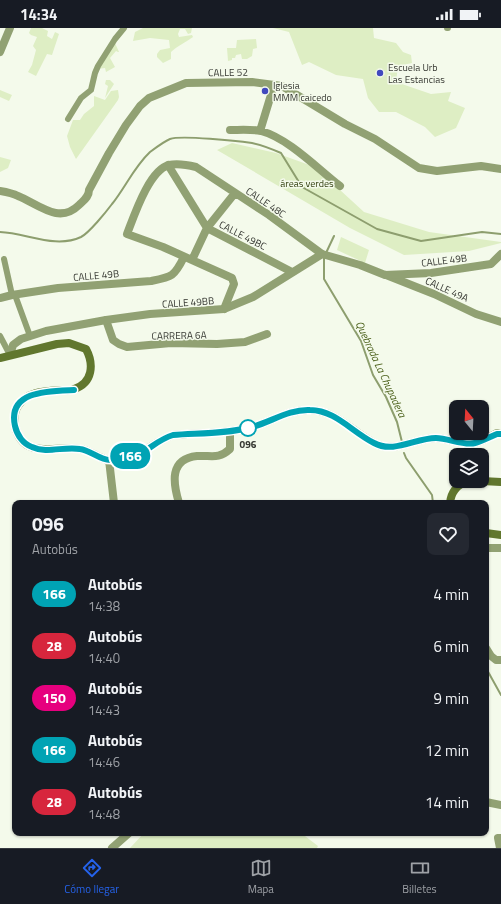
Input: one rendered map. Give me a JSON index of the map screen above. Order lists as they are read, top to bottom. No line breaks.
{"streets":{"street":["CALLE 52","CALLE 48C","CALLE 49BC","CALLE 49B","CALLE 49A","CALLE 49BB","CARRERA 6A"]},"crossings":[["CALLE 48C","CALLE 49BC"],["CALLE 48C","CALLE 49B"],["CALLE 48C","CALLE 49BB"],["CALLE 49BC","CALLE 49B"],["CALLE 49BC","CALLE 49BB"],["CALLE 49B","CALLE 49A"],["CALLE 49BB","CARRERA 6A"]],"water":["Quebrada La Chupadera"],"parks":["áreas verdes"],"places":["Escuela Urb Las Estancias","Iglesia MMM caicedo","096"],"lines":["bus line 166"],"north":"top","page":{"status":"14:34","on_map":"166","heading":["096","Autobús"],"list":[{"mark":"166","name":"Autobús","note":"14:38","value":"4 min"},{"mark":"28","name":"Autobús","note":"14:40","value":"6 min"},{"mark":"150","name":"Autobús","note":"14:43","value":"9 min"},{"mark":"166","name":"Autobús","note":"14:46","value":"12 min"},{"mark":"28","name":"Autobús","note":"14:48","value":"14 min"}],"tabs":["Cómo llegar","Mapa","Billetes"]}}
